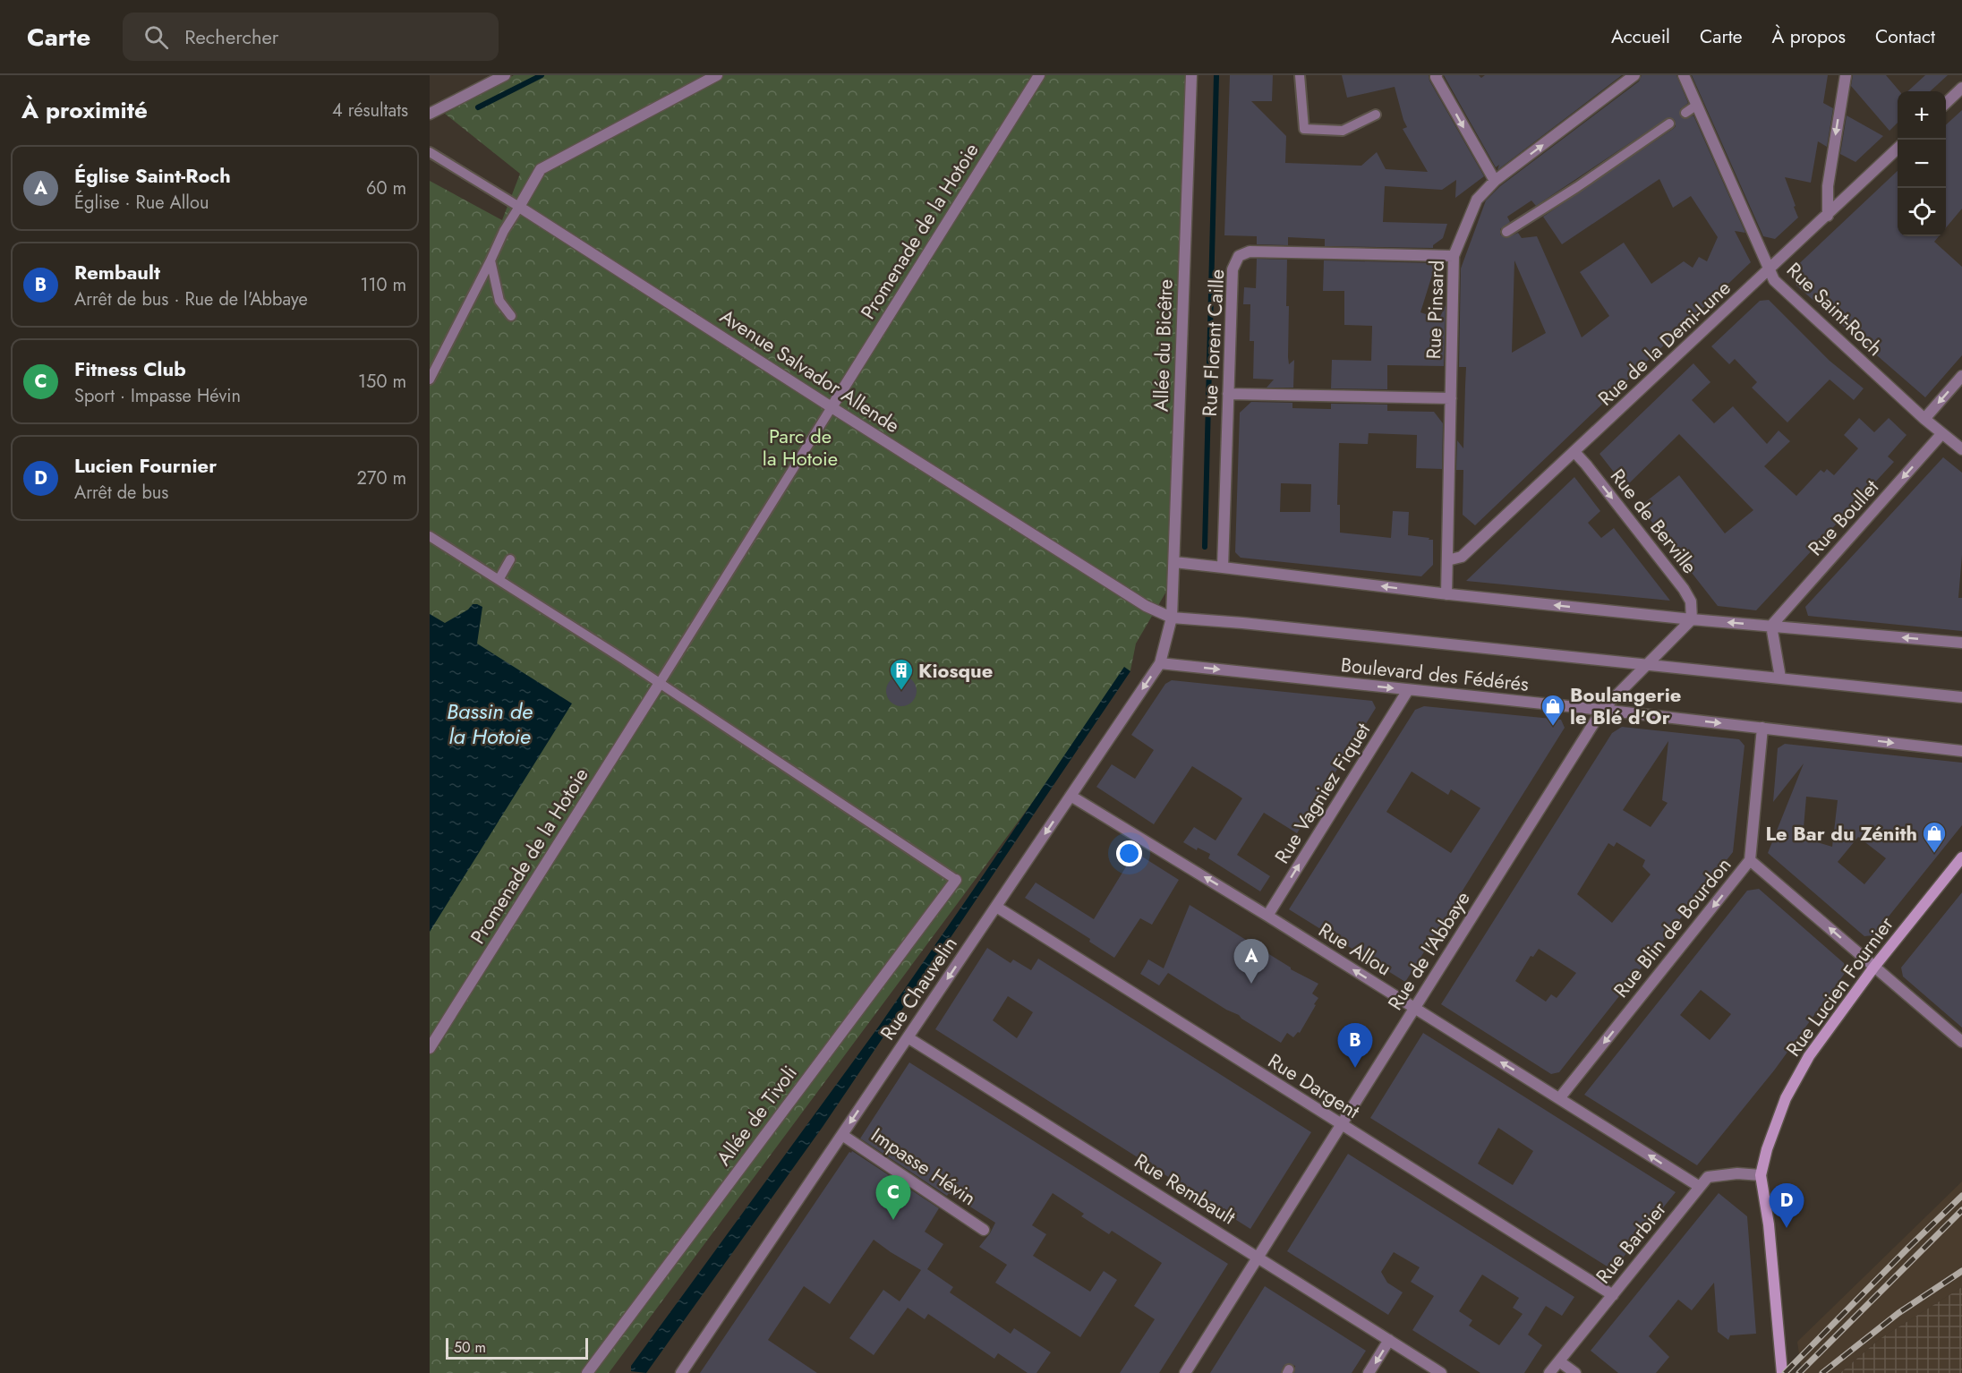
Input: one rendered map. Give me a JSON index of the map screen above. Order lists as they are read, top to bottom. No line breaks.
{"streets":{"main road":["Rue Lucien Fournier"],"street":["Promenade de la Hotoie","Rue Saint-Roch","Rue Pinsard","Rue Florent Caille","Rue de la Demi-Lune","Allée du Bicêtre","Avenue Salvador Allende","Rue Boullet","Rue de Berville","Boulevard des Fédérés","Rue Vagniez Fiquet","Rue Blin de Bourdon","Rue Allou","Rue de l'Abbaye","Rue Chauvelin","Rue Dargent","Allée de Tivoli","Impasse Hévin","Rue Rembault","Rue Barbier"]},"crossings":[["Promenade de la Hotoie","Avenue Salvador Allende"],["Rue Saint-Roch","Rue de la Demi-Lune"],["Rue Saint-Roch","Rue Boullet"],["Rue Pinsard","Rue Florent Caille"],["Rue Pinsard","Rue de la Demi-Lune"],["Rue de la Demi-Lune","Rue de Berville"],["Allée du Bicêtre","Avenue Salvador Allende"],["Allée du Bicêtre","Boulevard des Fédérés"],["Allée du Bicêtre","Rue Chauvelin"],["Avenue Salvador Allende","Boulevard des Fédérés"],["Avenue Salvador Allende","Rue Chauvelin"],["Rue de Berville","Rue de l'Abbaye"],["Boulevard des Fédérés","Rue Vagniez Fiquet"],["Boulevard des Fédérés","Rue Blin de Bourdon"],["Boulevard des Fédérés","Rue de l'Abbaye"],["Boulevard des Fédérés","Rue Chauvelin"],["Rue Vagniez Fiquet","Rue Allou"],["Rue Blin de Bourdon","Rue Allou"],["Rue Allou","Rue de l'Abbaye"],["Rue Allou","Rue Chauvelin"],["Rue Allou","Rue Barbier"],["Rue de l'Abbaye","Rue Dargent"],["Rue de l'Abbaye","Rue Rembault"],["Rue Lucien Fournier","Rue Barbier"],["Rue Chauvelin","Rue Dargent"],["Rue Chauvelin","Impasse Hévin"],["Rue Chauvelin","Rue Rembault"],["Rue Dargent","Rue Barbier"]],"one_way":["Rue Boullet","Rue de Berville","Rue Vagniez Fiquet","Rue Blin de Bourdon","Rue Allou","Rue Chauvelin"],"water":["Bassin de la Hotoie"],"parks":["Parc de la Hotoie"],"places":{"building":["Kiosque"],"shop":["Boulangerie le Blé d'Or","Le Bar du Zénith"]},"scale_bar":"50 m","page":{"header":"Carte","search":"Rechercher","nav":["Accueil","Carte","À propos","Contact"],"heading":["À proximité","4 résultats"],"map_buttons":["+","−"],"list":[{"mark":"A","name":"Église Saint-Roch","note":"Église · Rue Allou","value":"60 m"},{"mark":"B","name":"Rembault","note":"Arrêt de bus · Rue de l'Abbaye","value":"110 m"},{"mark":"C","name":"Fitness Club","note":"Sport · Impasse Hévin","value":"150 m"},{"mark":"D","name":"Lucien Fournier","note":"Arrêt de bus","value":"270 m"}],"pins":["A","B","C","D"],"scale":"50 m"}}
